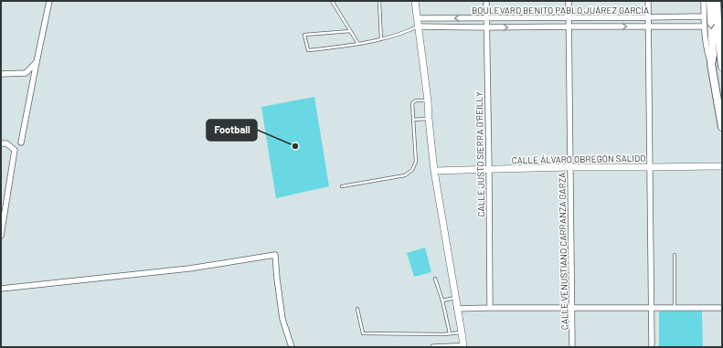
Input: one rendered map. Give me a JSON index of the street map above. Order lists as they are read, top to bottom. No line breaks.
{"streets":{"street":["BOULEVARD BENITO PABLO JUÁREZ GARCÍA","CALLE JUSTO SIERRA O'REILLY","CALLE ÁLVARO OBREGÓN SALIDO","CALLE VENUSTIANO CARRANZA GARZA"]},"crossings":[["BOULEVARD BENITO PABLO JUÁREZ GARCÍA","CALLE JUSTO SIERRA O'REILLY"],["BOULEVARD BENITO PABLO JUÁREZ GARCÍA","CALLE VENUSTIANO CARRANZA GARZA"],["CALLE JUSTO SIERRA O'REILLY","CALLE ÁLVARO OBREGÓN SALIDO"],["CALLE ÁLVARO OBREGÓN SALIDO","CALLE VENUSTIANO CARRANZA GARZA"]],"places":["Football"]}
